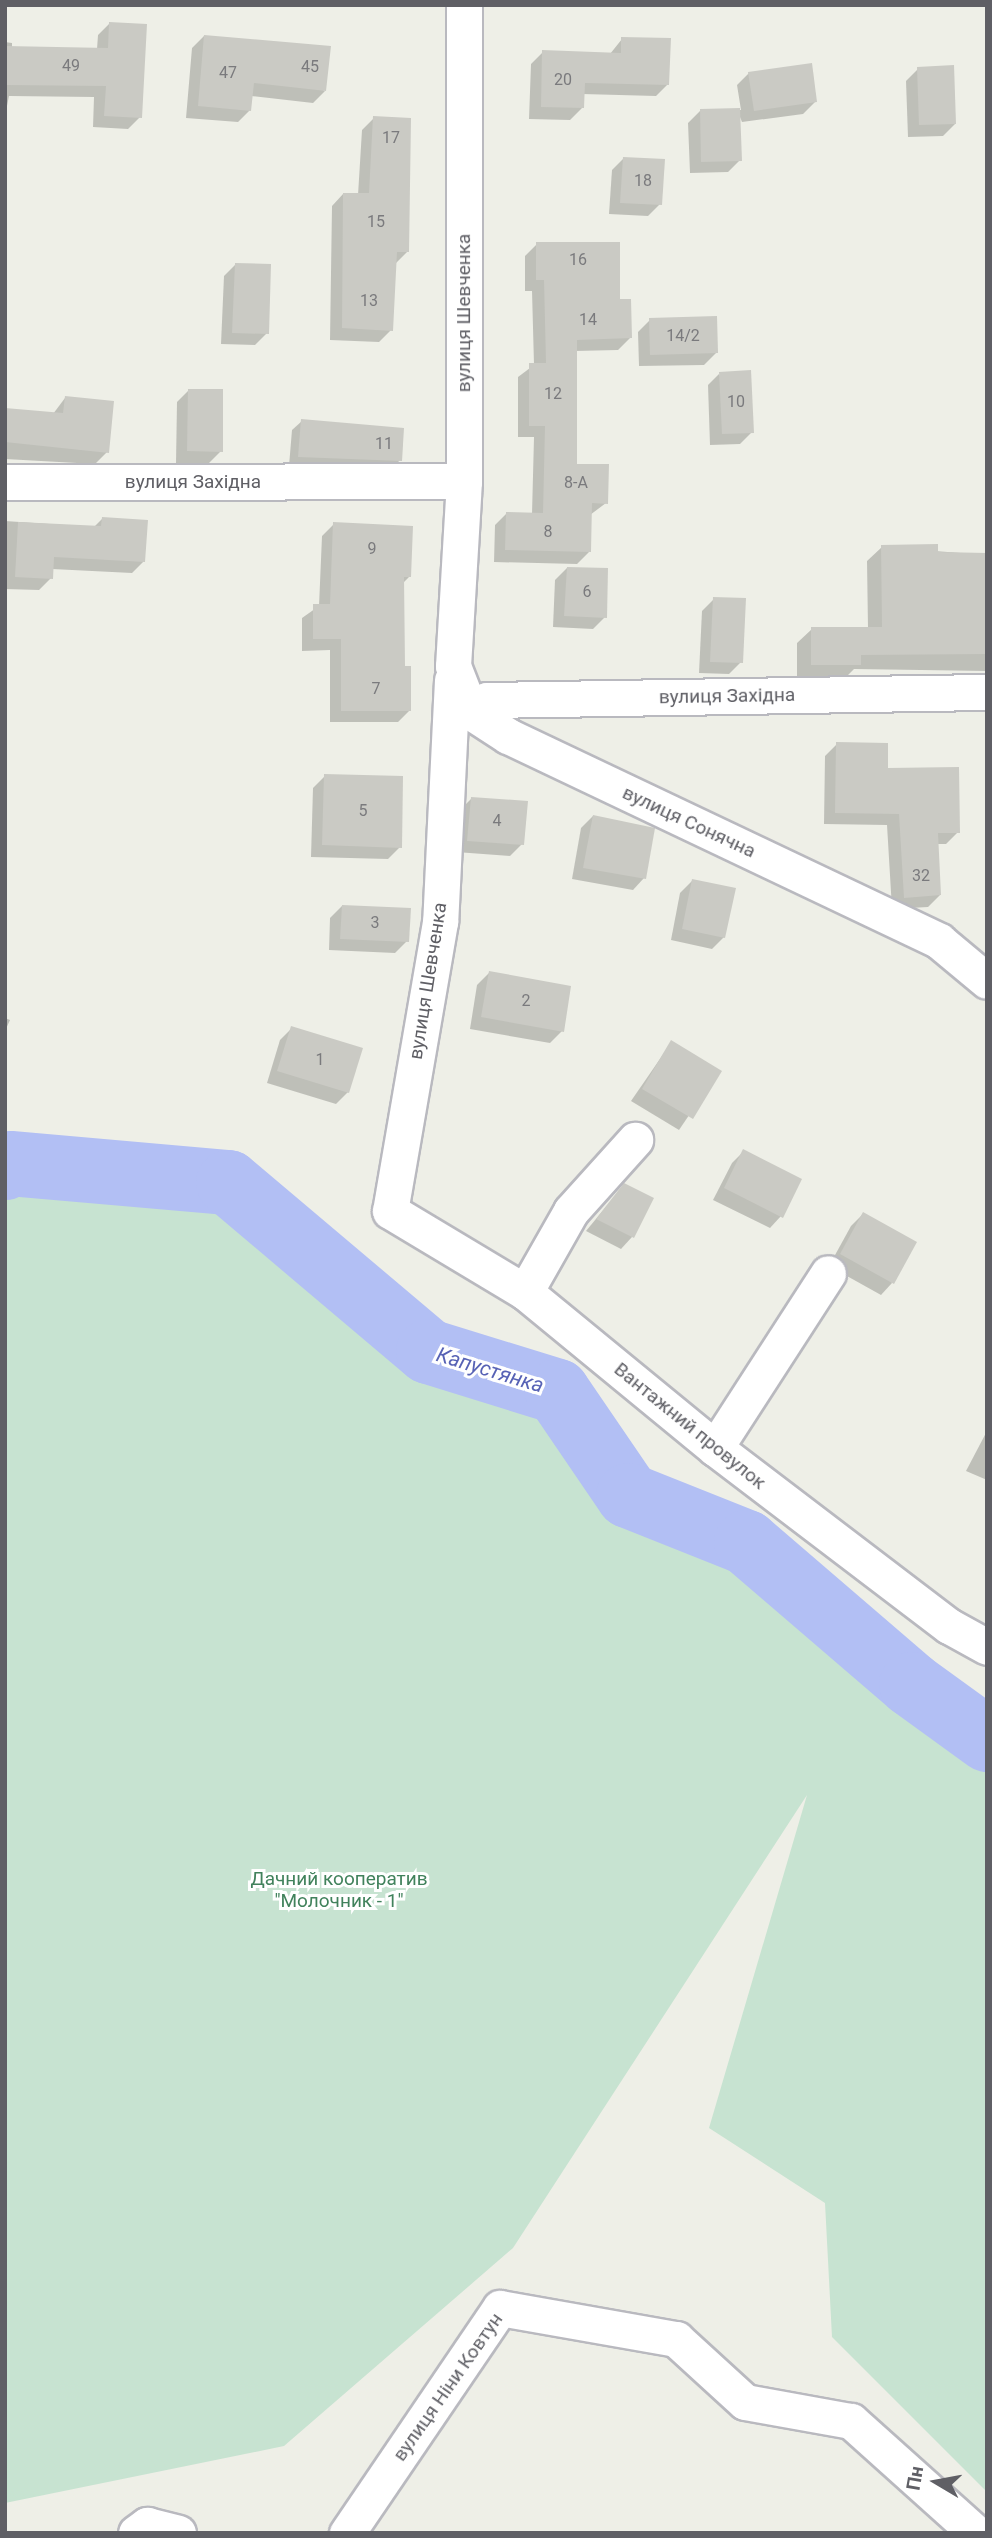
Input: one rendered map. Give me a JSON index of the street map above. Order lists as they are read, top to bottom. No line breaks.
{"streets":{"street":["вулиця Шевченка","вулиця Західна","вулиця Сонячна","Вантажний провулок","вулиця Ніни Ковтун"]},"crossings":[["вулиця Шевченка","вулиця Західна"],["вулиця Шевченка","Вантажний провулок"],["вулиця Західна","вулиця Сонячна"]],"water":["Капустянка"],"parks":["Дачний кооператив \"Молочник - 1\""],"house_numbers":["49","45","47","20","17","18","15","16","13","14","14/2","12","10","11","8-А","8","9","6","7","5","4","32","3","2","1"],"north":"left"}
